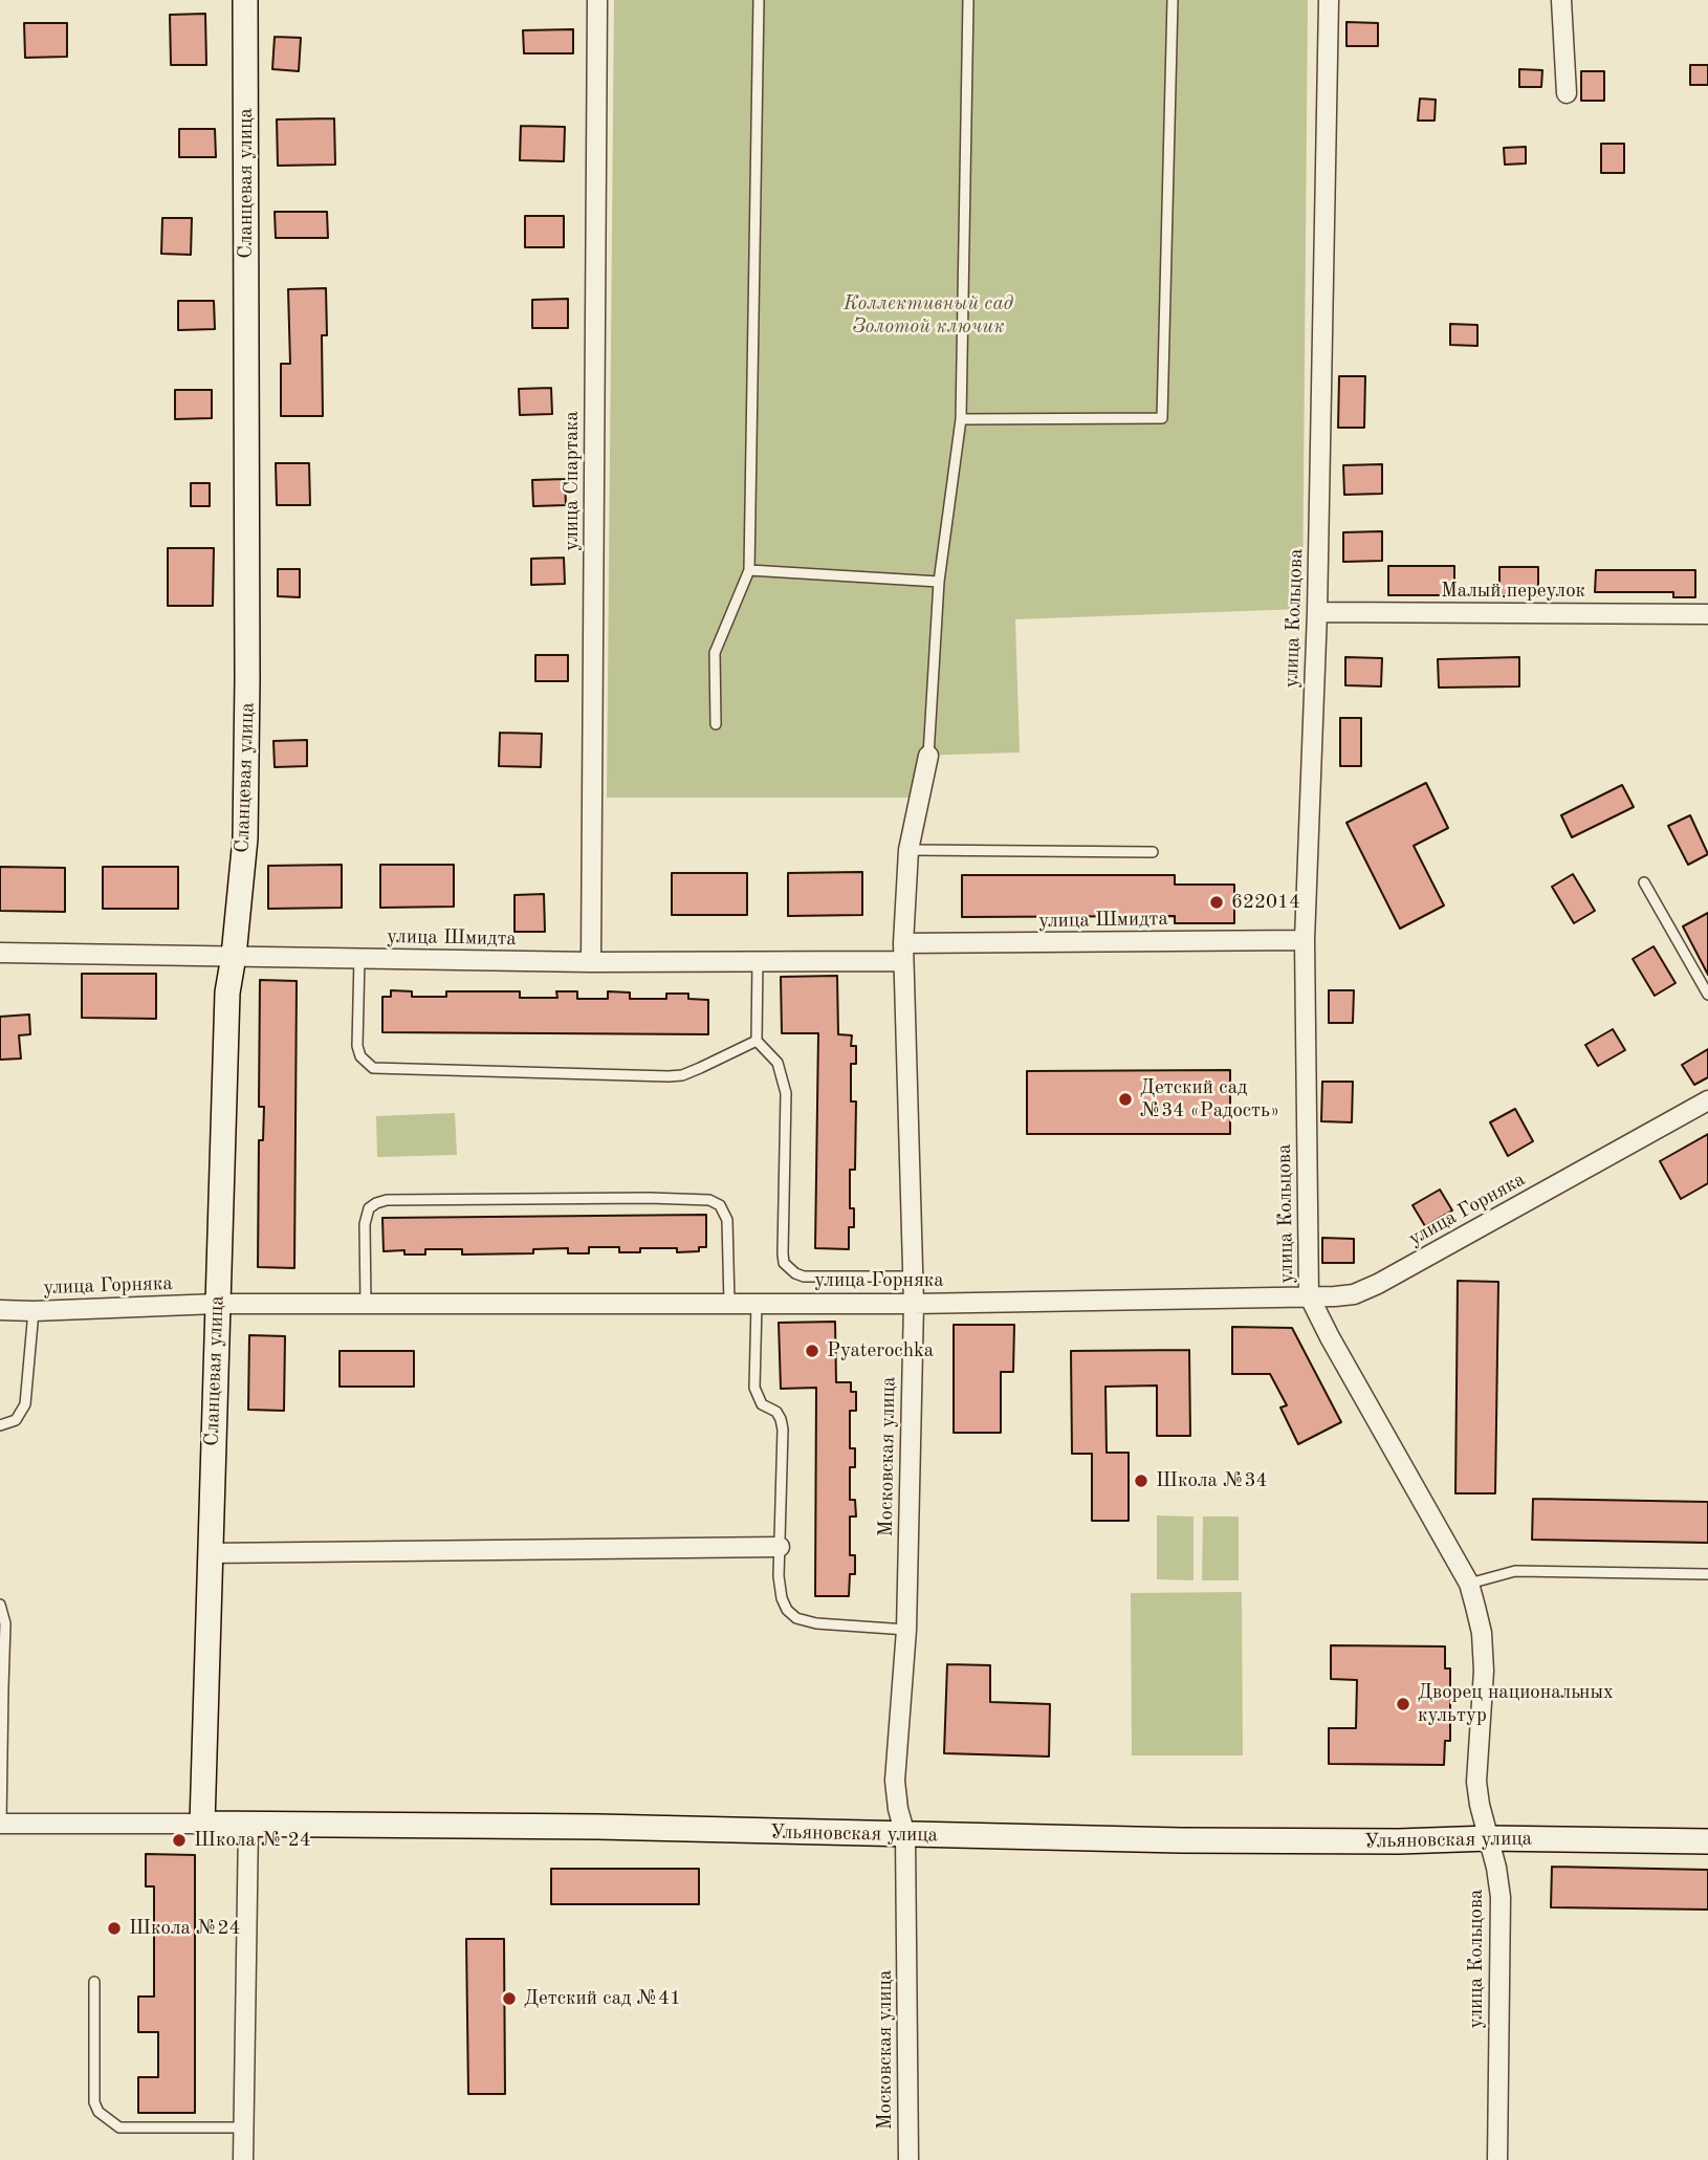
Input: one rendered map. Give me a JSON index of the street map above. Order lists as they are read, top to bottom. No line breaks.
{"streets":{"main road":["Сланцевая улица","Ульяновская улица"],"street":["улица Спартака","Малый переулок","улица Кольцова","улица Шмидта","улица Горняка","Московская улица"]},"crossings":[["Сланцевая улица","улица Шмидта"],["Сланцевая улица","улица Горняка"],["Сланцевая улица","Ульяновская улица"],["улица Спартака","улица Шмидта"],["Малый переулок","улица Кольцова"],["улица Кольцова","улица Шмидта"],["улица Кольцова","улица Горняка"],["улица Кольцова","Ульяновская улица"],["улица Шмидта","Московская улица"],["улица Горняка","Московская улица"],["Московская улица","Ульяновская улица"]],"parks":["Коллективный сад Золотой ключик"],"places":["622014","Детский сад №34 «Радость»","Pyaterochka","Школа №34","Дворец национальных культур","Школа № 24","Школа №24","Детский сад №41"]}
